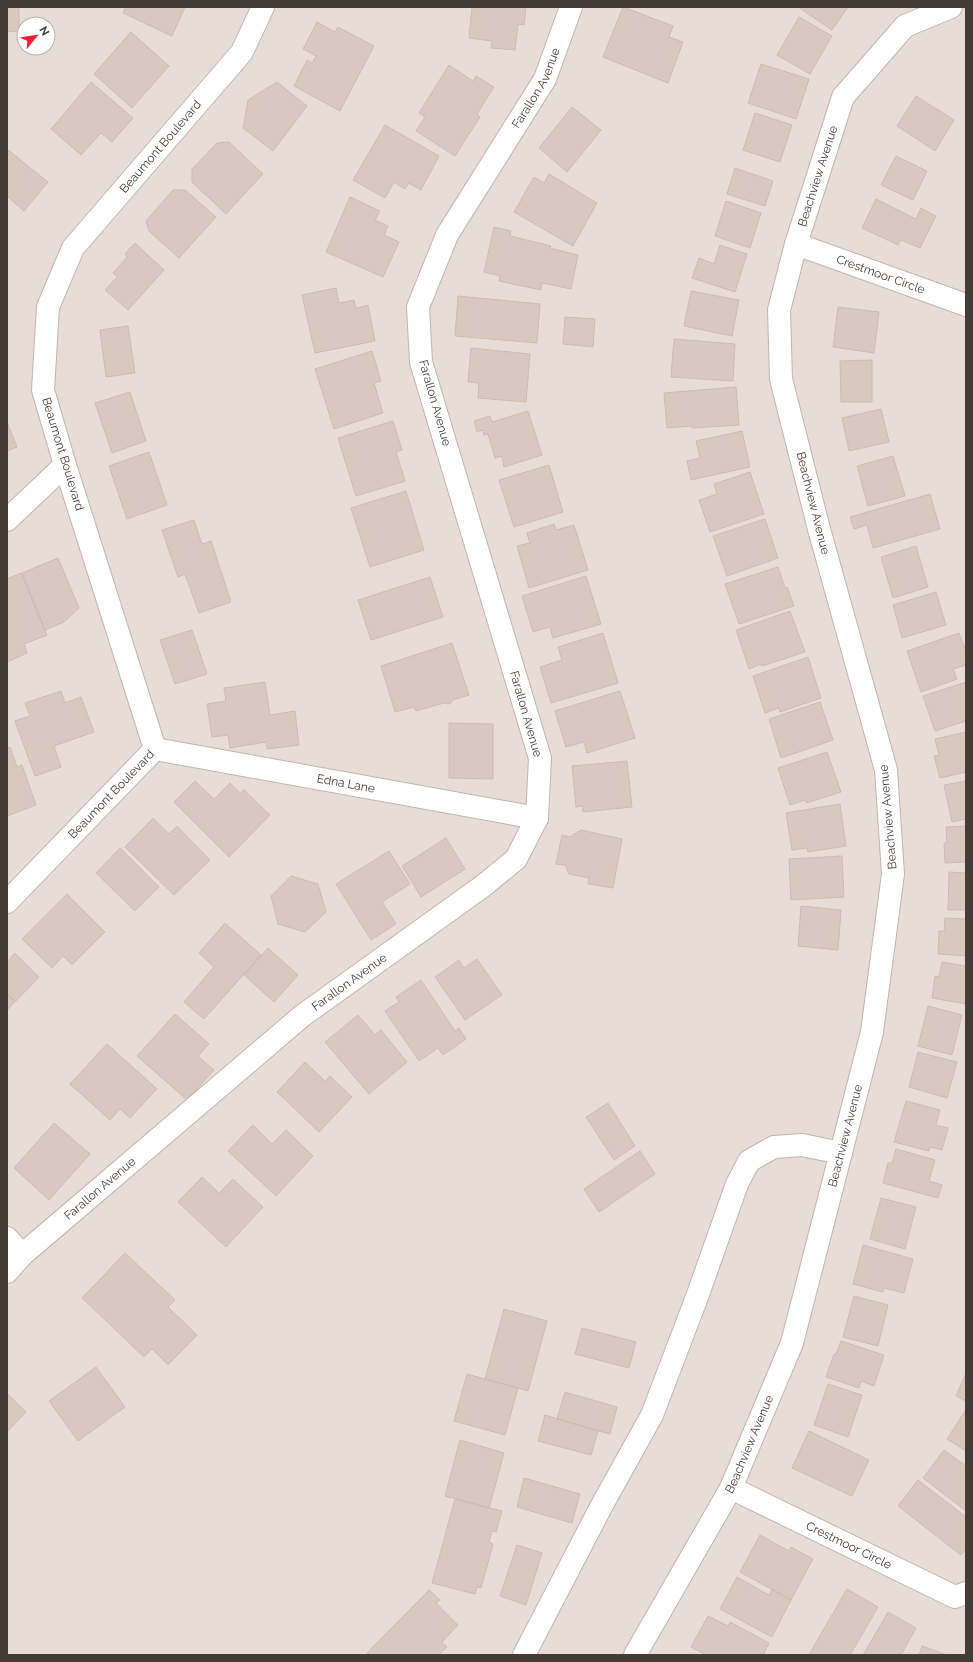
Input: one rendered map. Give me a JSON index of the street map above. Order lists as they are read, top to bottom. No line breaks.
{"streets":{"street":["Farallon Avenue","Beaumont Boulevard","Beachview Avenue","Crestmoor Circle","Edna Lane"]},"crossings":[["Farallon Avenue","Edna Lane"],["Beaumont Boulevard","Edna Lane"],["Beachview Avenue","Crestmoor Circle"]],"north":"top right"}
